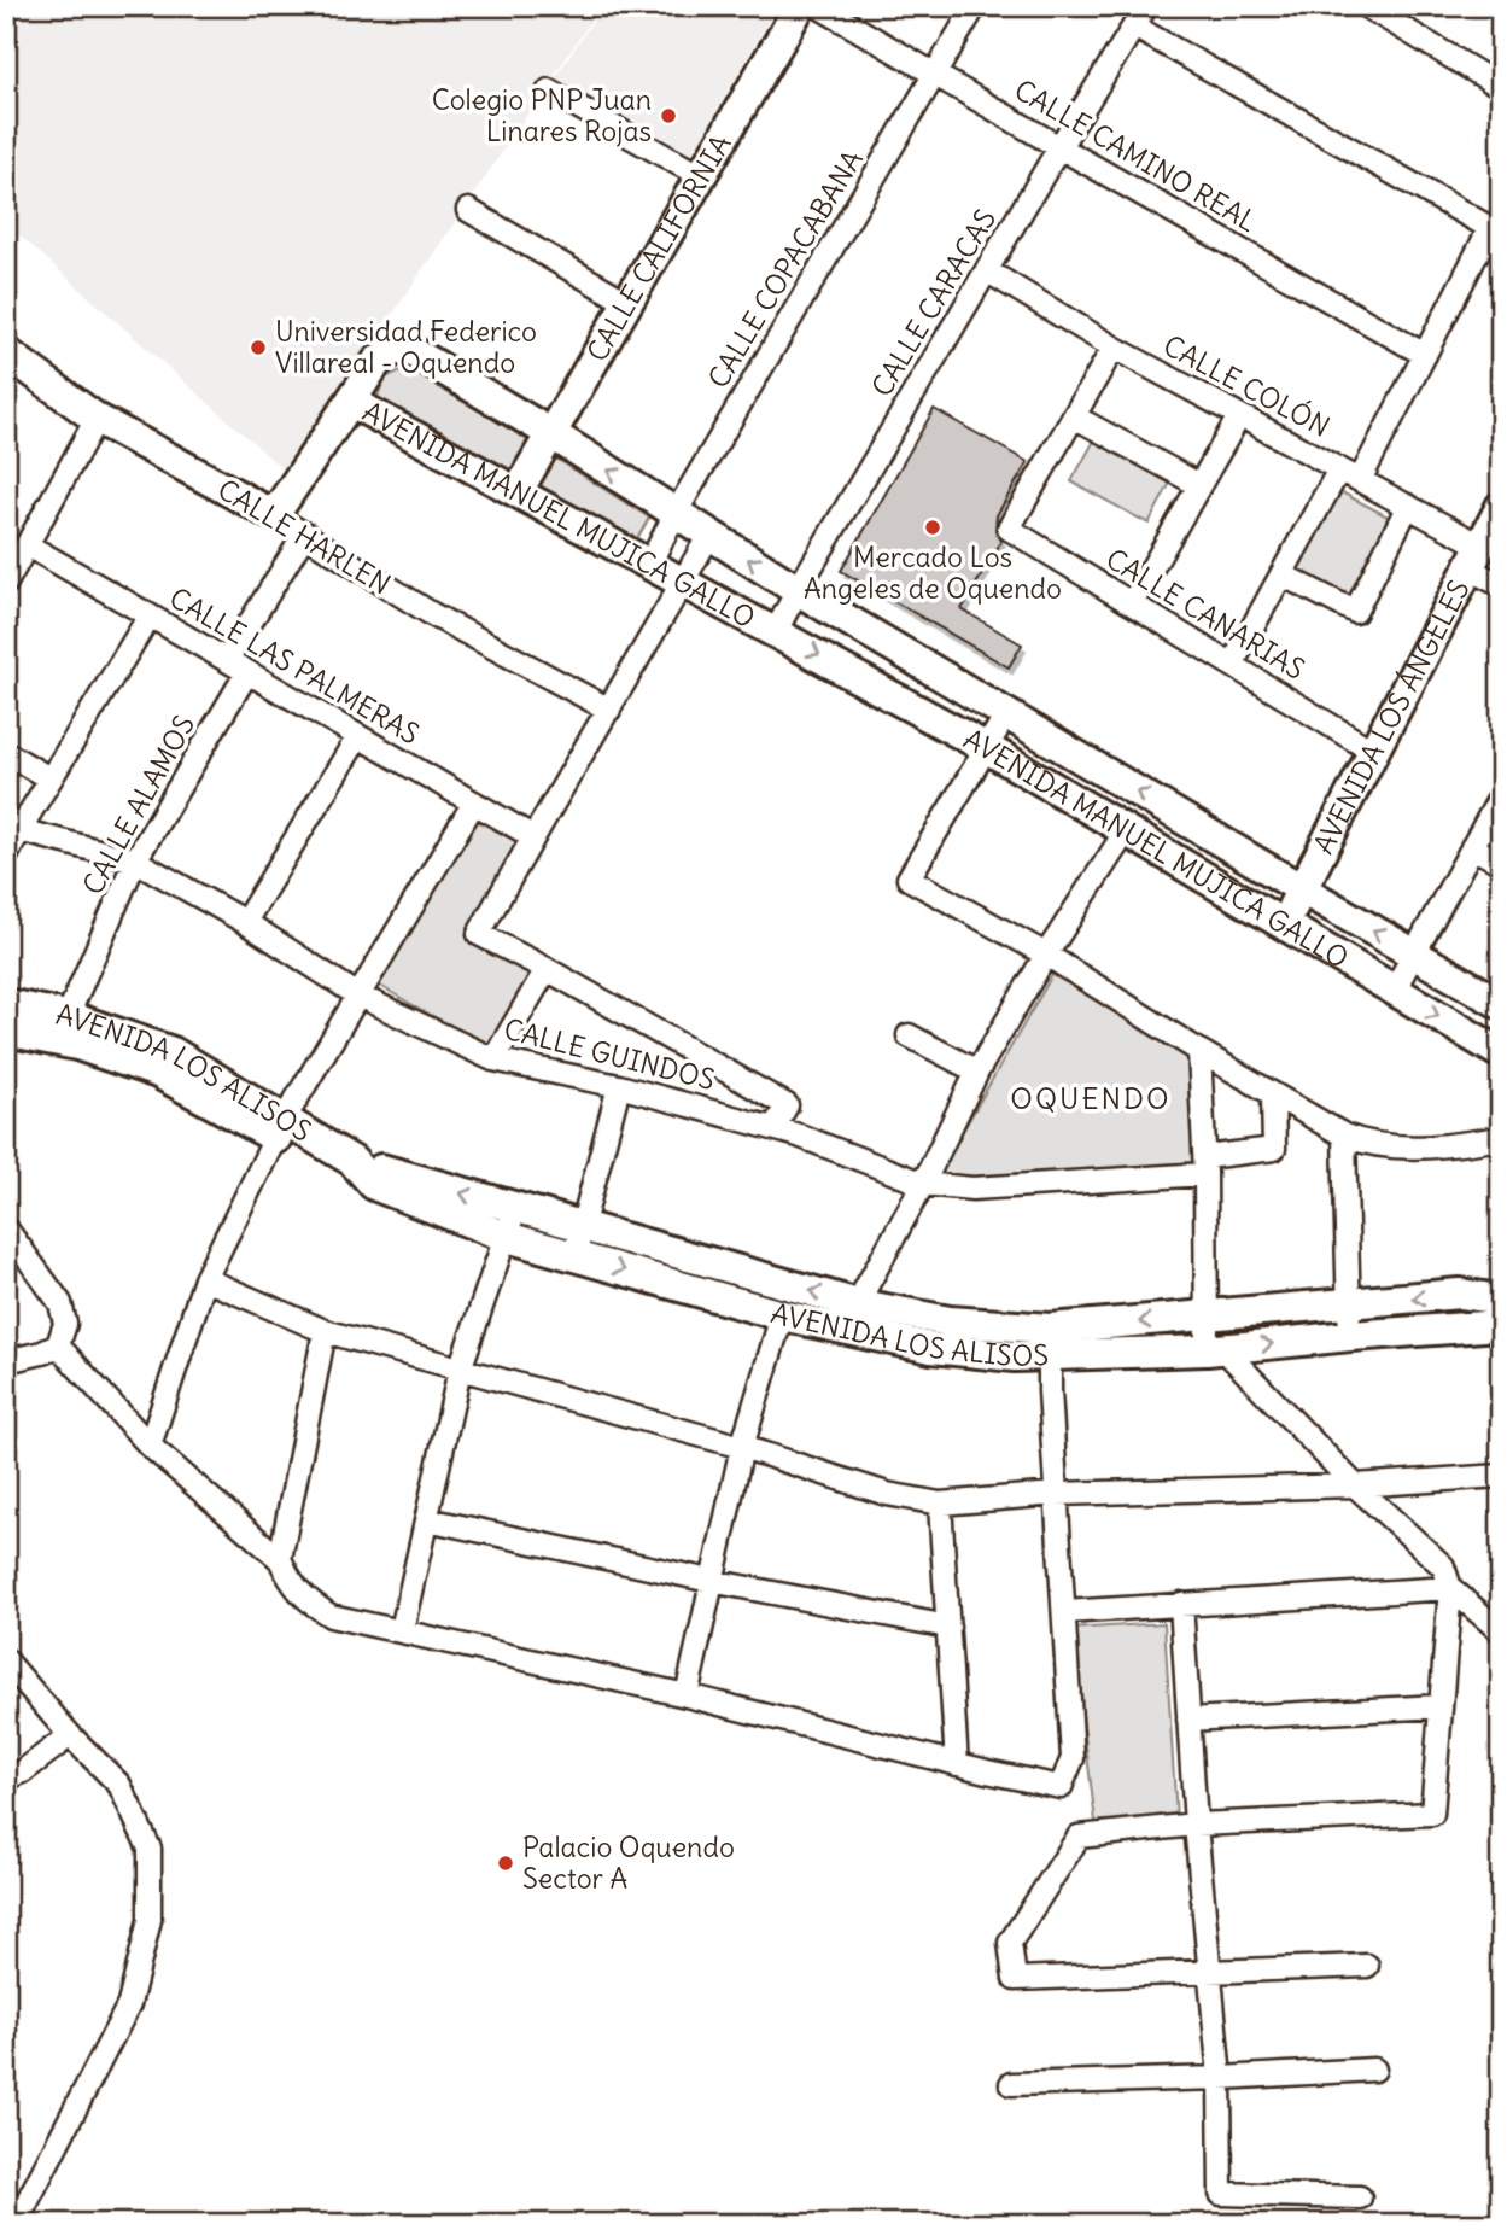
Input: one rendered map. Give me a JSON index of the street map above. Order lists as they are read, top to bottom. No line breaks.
{"streets":{"street":["CALLE CAMINO REAL","CALLE CALIFORNIA","CALLE COPACABANA","CALLE CARACAS","CALLE COLÓN","AVENIDA MANUEL MUJICA GALLO","CALLE HARLEN","CALLE CANARIAS","CALLE LAS PALMERAS","AVENIDA LOS ÁNGELES","CALLE ALAMOS","CALLE GUINDOS","AVENIDA LOS ALISOS"]},"crossings":[["CALLE CAMINO REAL","CALLE COPACABANA"],["CALLE CAMINO REAL","CALLE CARACAS"],["CALLE CALIFORNIA","AVENIDA MANUEL MUJICA GALLO"],["CALLE COPACABANA","AVENIDA MANUEL MUJICA GALLO"],["CALLE CARACAS","CALLE COLÓN"],["CALLE CARACAS","AVENIDA MANUEL MUJICA GALLO"],["CALLE COLÓN","AVENIDA LOS ÁNGELES"],["AVENIDA MANUEL MUJICA GALLO","AVENIDA LOS ÁNGELES"],["CALLE CANARIAS","AVENIDA LOS ÁNGELES"],["CALLE LAS PALMERAS","CALLE ALAMOS"],["CALLE ALAMOS","CALLE GUINDOS"],["CALLE ALAMOS","AVENIDA LOS ALISOS"]],"districts":["OQUENDO"],"places":["Colegio PNP Juan Linares Rojas","Universidad Federico Villareal - Oquendo","Mercado Los Angeles de Oquendo","Palacio Oquendo Sector A"]}
